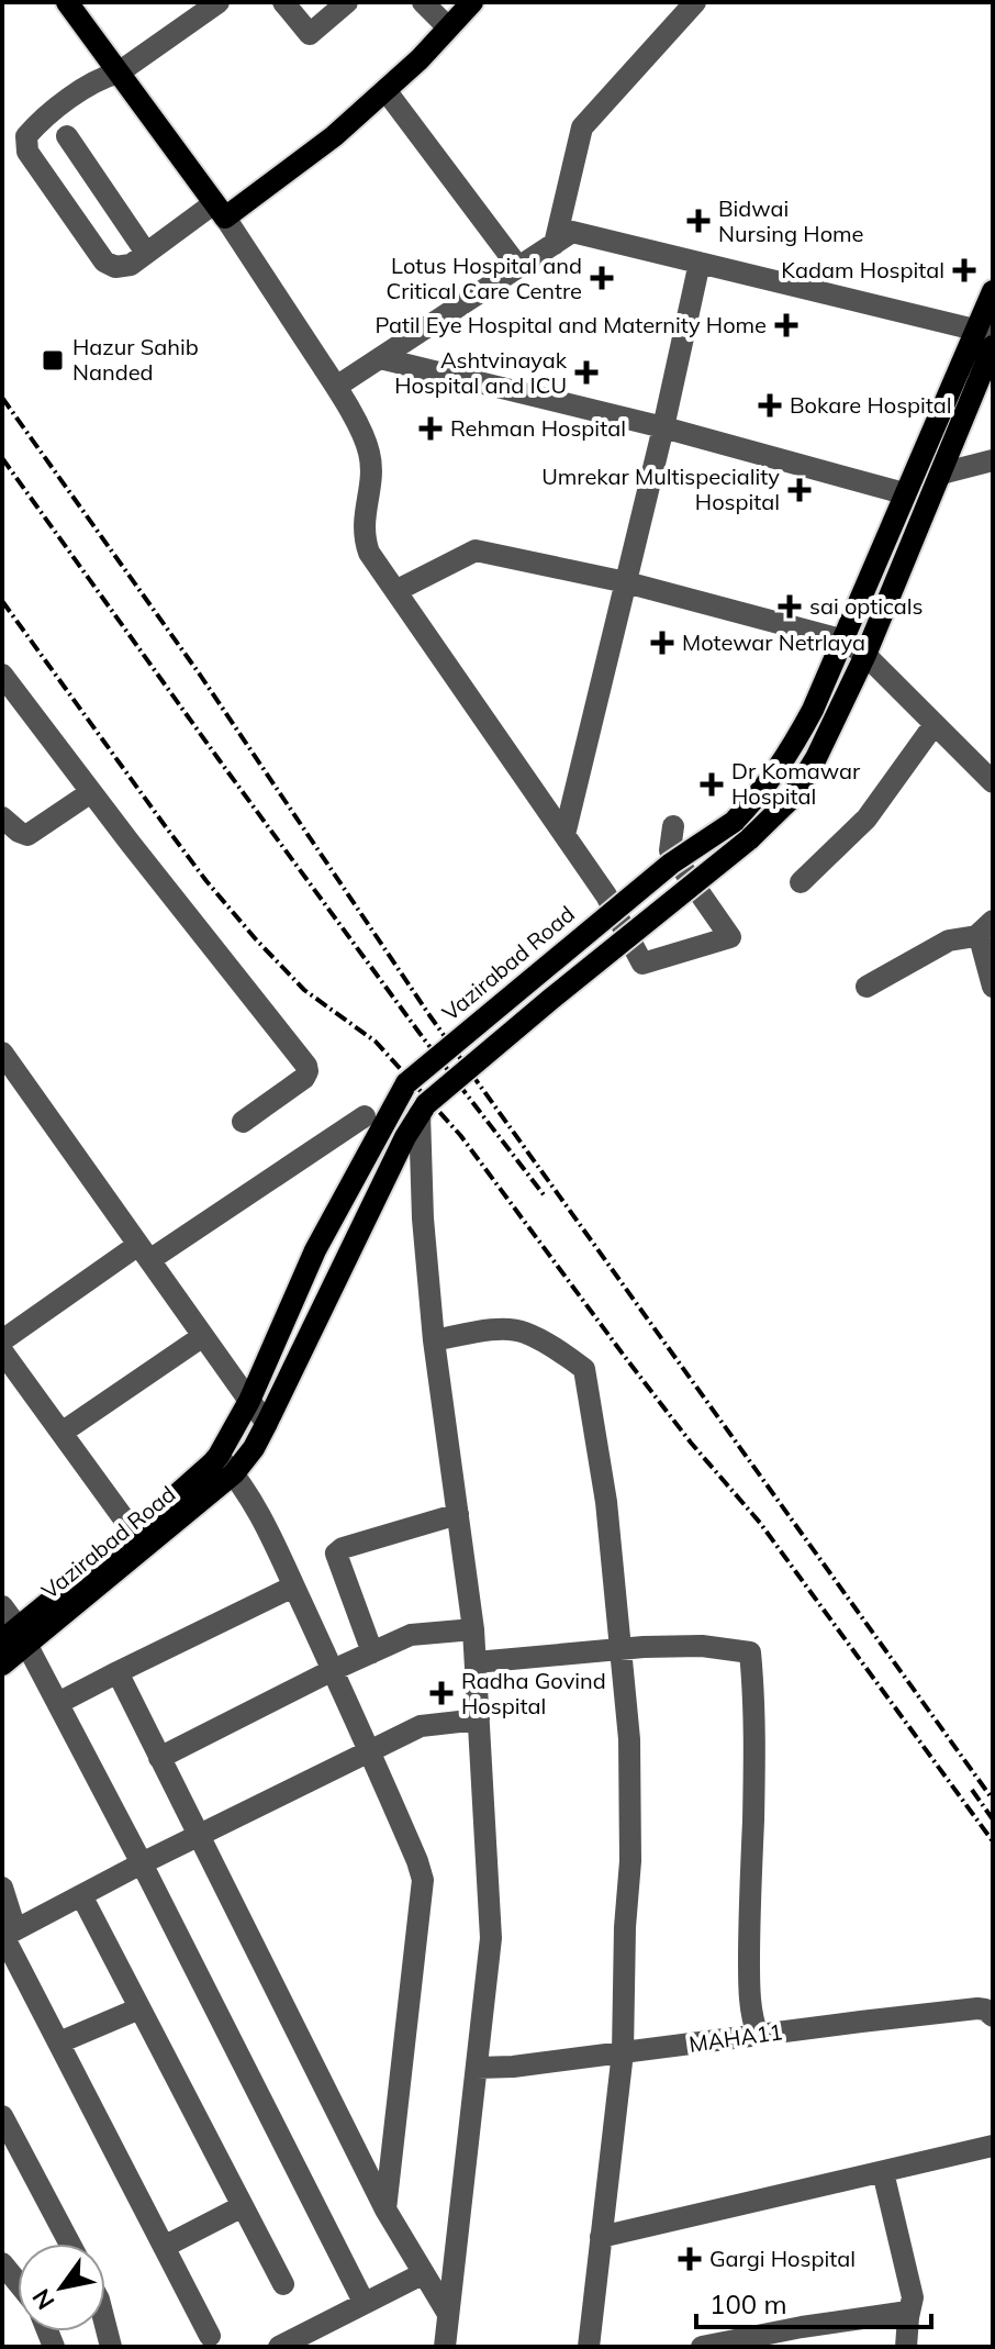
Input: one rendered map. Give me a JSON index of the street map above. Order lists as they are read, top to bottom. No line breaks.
{"streets":{"main road":["Vazirabad Road"],"street":["MAHA11"]},"places":{"health":["Bidwai Nursing Home","Kadam Hospital","Lotus Hospital and Critical Care Centre","Patil Eye Hospital and Maternity Home","Ashtvinayak Hospital and ICU","Bokare Hospital","Rehman Hospital","Umrekar Multispeciality Hospital","sai opticals","Motewar Netrlaya","Dr Komawar Hospital","Radha Govind Hospital","Gargi Hospital"],"transit":["Hazur Sahib Nanded"]},"scale_bar":"100 m","north":"bottom left"}
